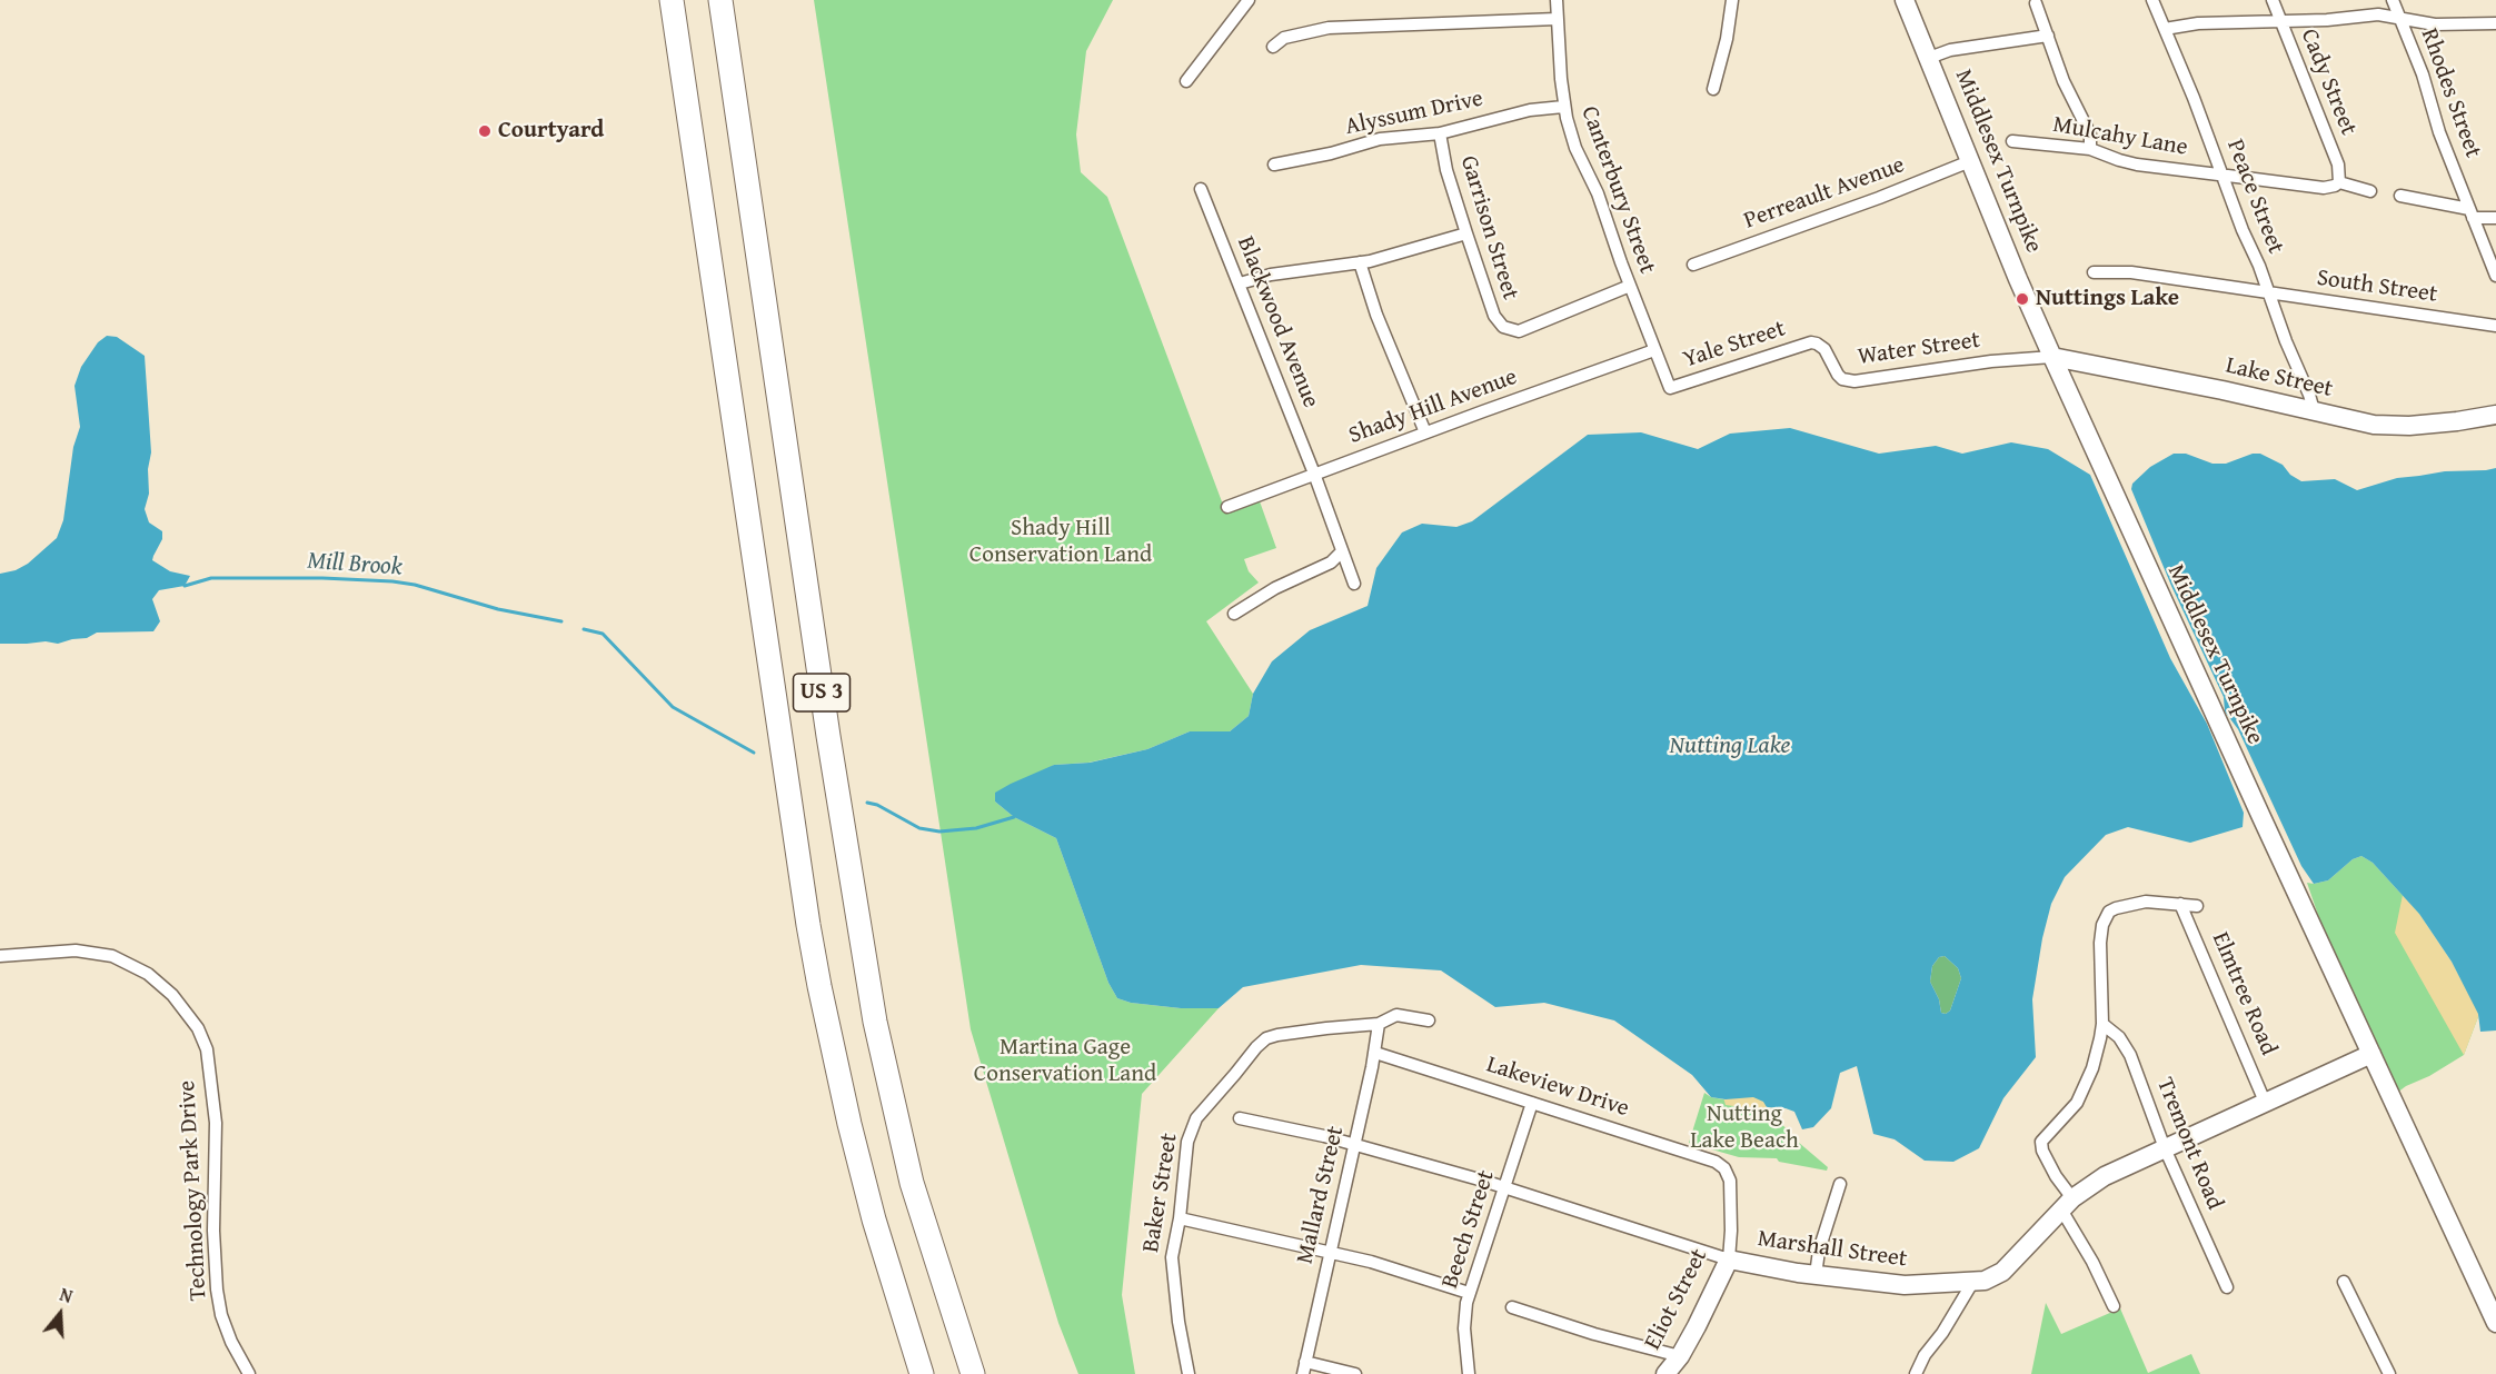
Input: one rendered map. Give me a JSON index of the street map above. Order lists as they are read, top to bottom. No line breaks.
{"streets":{"highway":["US 3"],"main road":["Middlesex Turnpike","Lake Street","Marshall Street","Eliot Street"],"street":["Cady Street","Rhodes Street","Alyssum Drive","Mulcahy Lane","Canterbury Street","Perreault Avenue","Peace Street","Garrison Street","South Street","Blackwood Avenue","Yale Street","Water Street","Shady Hill Avenue","Elmtree Road","Lakeview Drive","Tremont Road","Technology Park Drive","Baker Street","Mallard Street","Beech Street"]},"crossings":[["Cady Street","Mulcahy Lane"],["Alyssum Drive","Canterbury Street"],["Alyssum Drive","Garrison Street"],["Mulcahy Lane","Peace Street"],["Middlesex Turnpike","Perreault Avenue"],["Middlesex Turnpike","Water Street"],["Middlesex Turnpike","Lake Street"],["Middlesex Turnpike","Marshall Street"],["Canterbury Street","Garrison Street"],["Canterbury Street","Yale Street"],["Canterbury Street","Shady Hill Avenue"],["Peace Street","South Street"],["Peace Street","Lake Street"],["Blackwood Avenue","Shady Hill Avenue"],["Yale Street","Water Street"],["Water Street","Lake Street"],["Elmtree Road","Marshall Street"],["Lakeview Drive","Mallard Street"],["Lakeview Drive","Beech Street"],["Lakeview Drive","Eliot Street"],["Tremont Road","Marshall Street"],["Baker Street","Mallard Street"],["Mallard Street","Marshall Street"],["Beech Street","Marshall Street"],["Marshall Street","Eliot Street"]],"water":["Mill Brook","Nutting Lake"],"parks":["Shady Hill Conservation Land","Martina Gage Conservation Land","Nutting Lake Beach"],"places":["Courtyard","Nuttings Lake"],"north":"top"}
